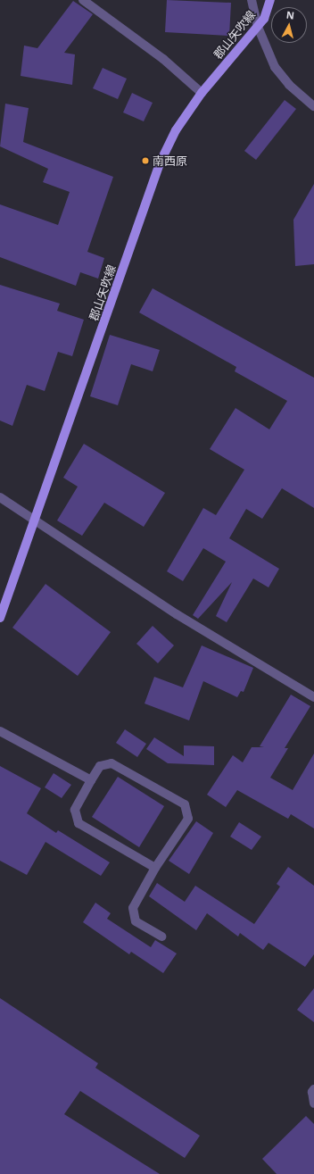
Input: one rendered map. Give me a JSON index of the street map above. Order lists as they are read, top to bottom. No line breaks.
{"streets":{"main road":["郡山矢吹線"]},"places":["南西原"],"north":"top"}
